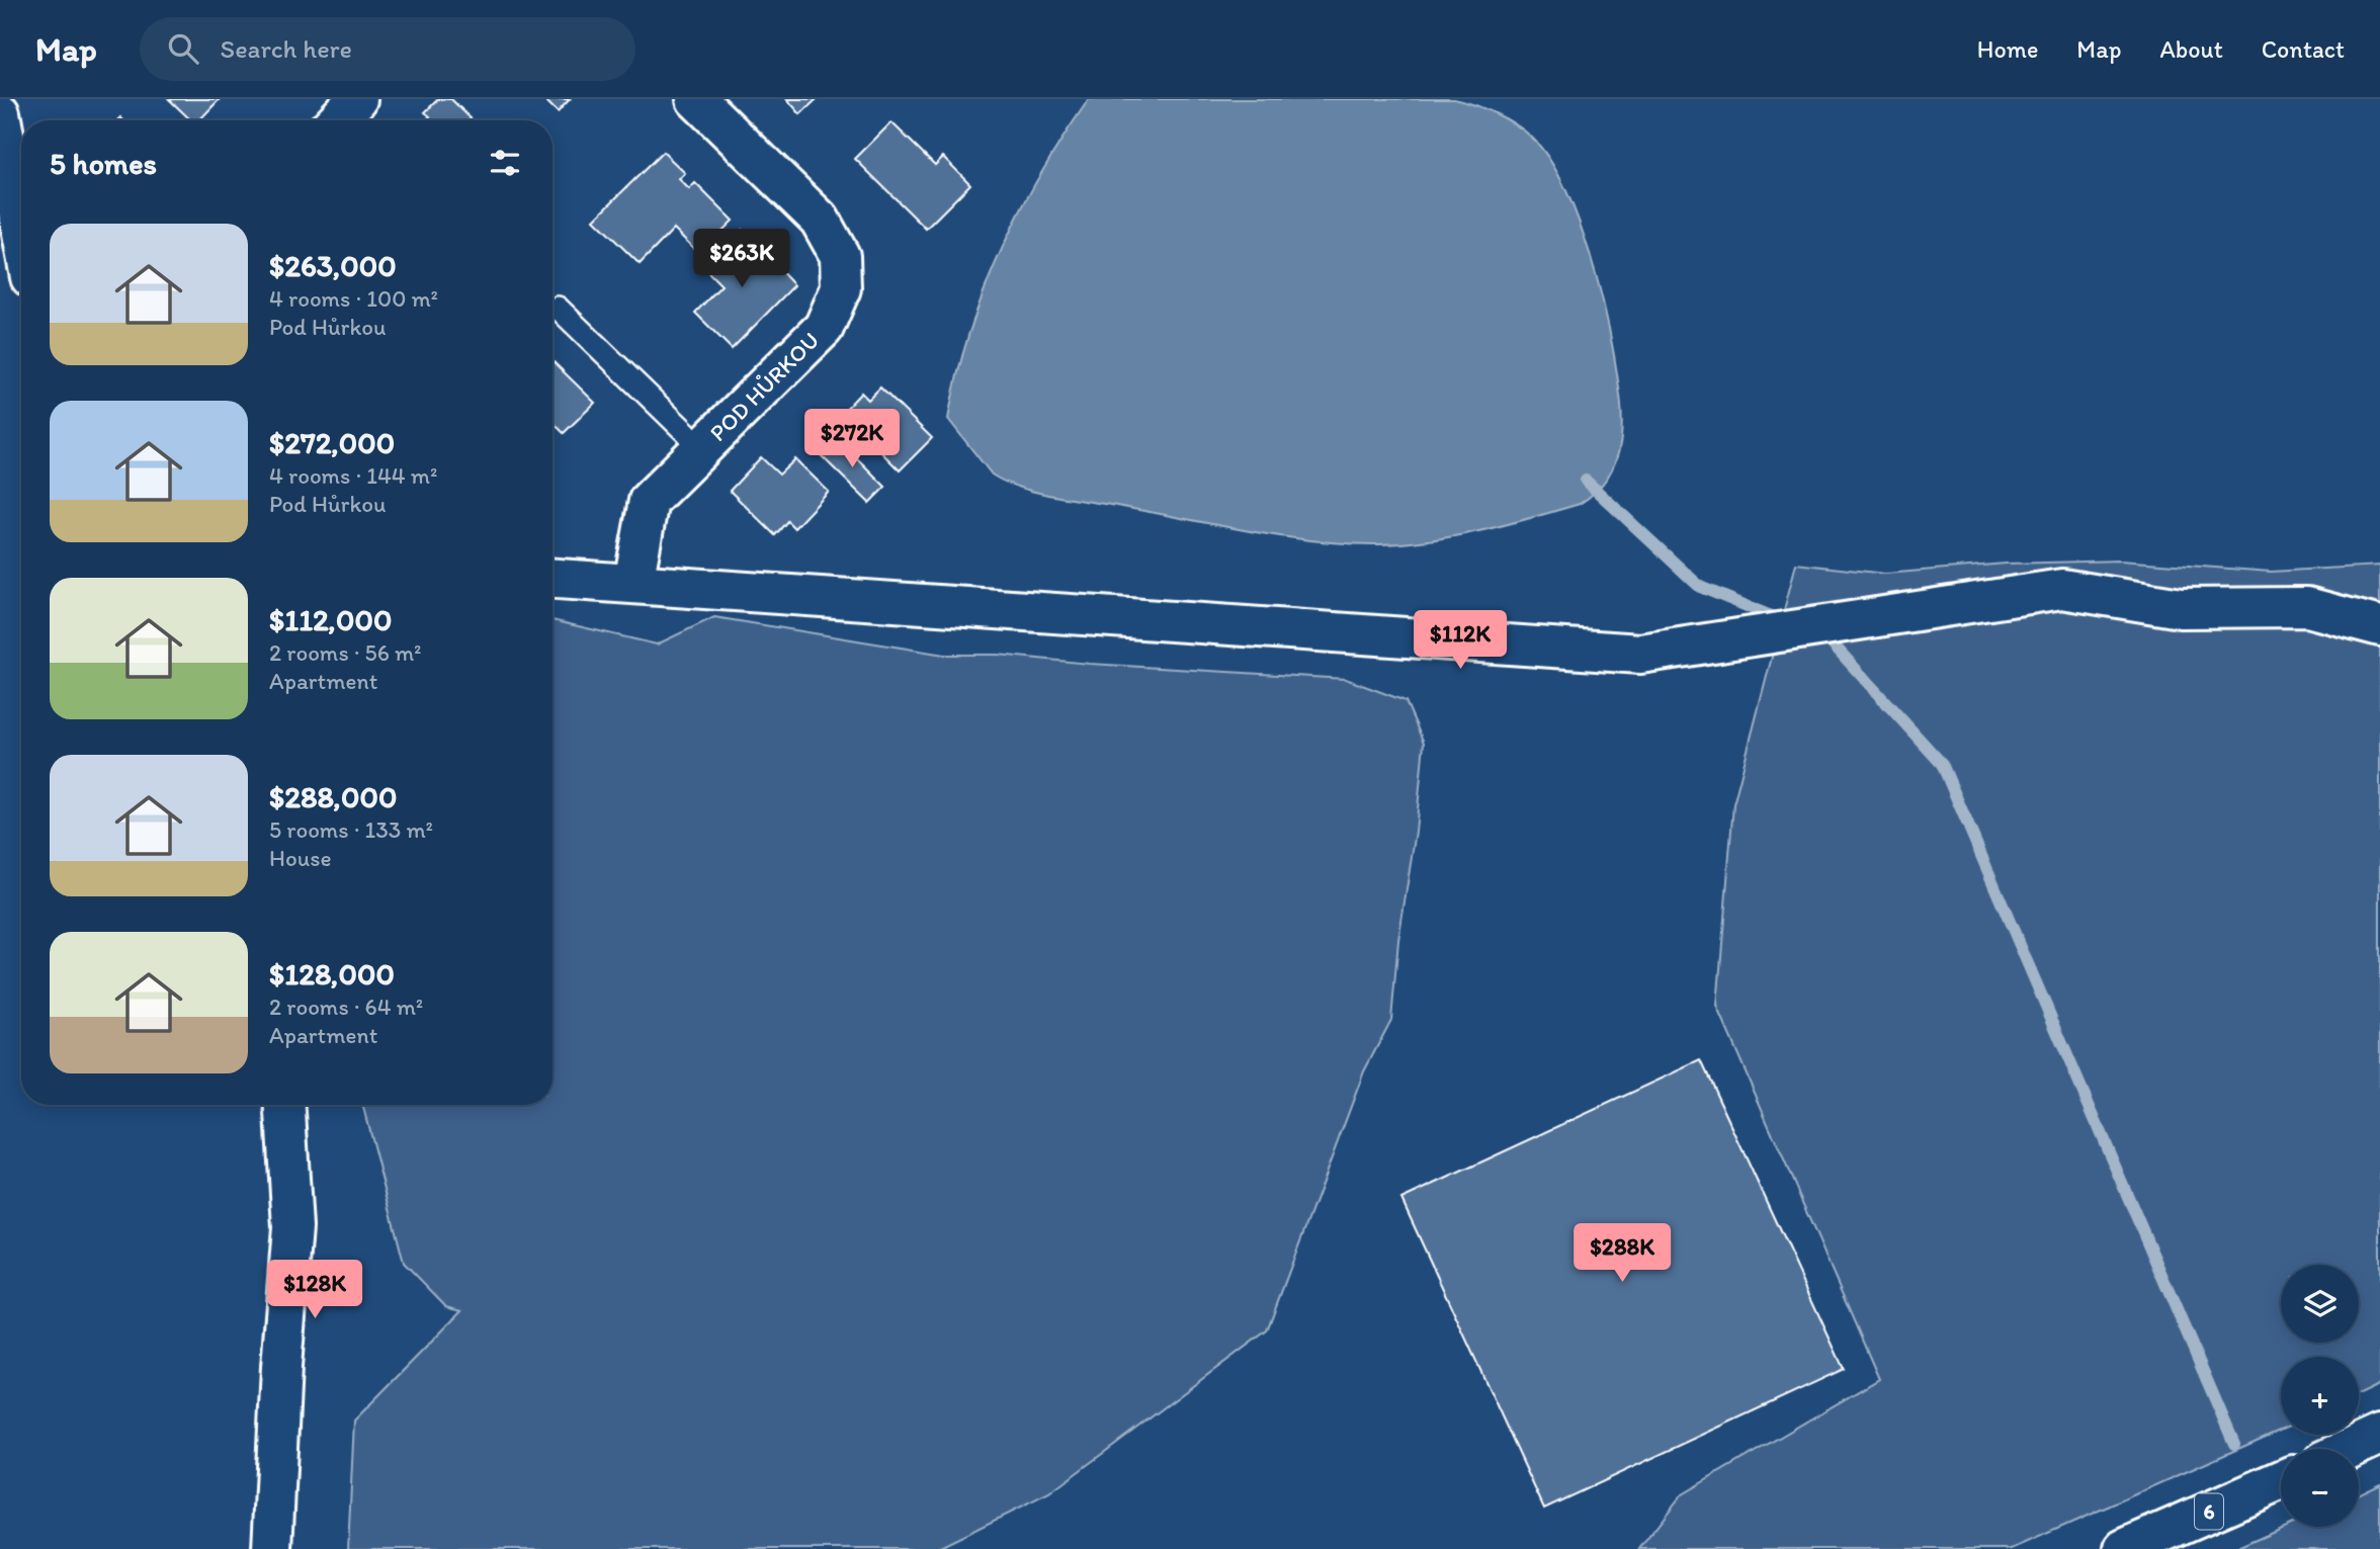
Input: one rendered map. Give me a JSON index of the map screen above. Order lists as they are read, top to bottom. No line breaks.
{"streets":{"street":["POD HŮRKOU","6"]},"page":{"header":"Map","search":"Search here","nav":["Home","Map","About","Contact"],"heading":"5 homes","list":[{"name":"$263,000","note":"4 rooms · 100 m² · Pod Hůrkou"},{"name":"$272,000","note":"4 rooms · 144 m² · Pod Hůrkou"},{"name":"$112,000","note":"2 rooms · 56 m² · Apartment"},{"name":"$288,000","note":"5 rooms · 133 m² · House"},{"name":"$128,000","note":"2 rooms · 64 m² · Apartment"}],"price":["$263K","$272K","$112K","$288K","$128K"],"map_buttons":["+","−"]}}
